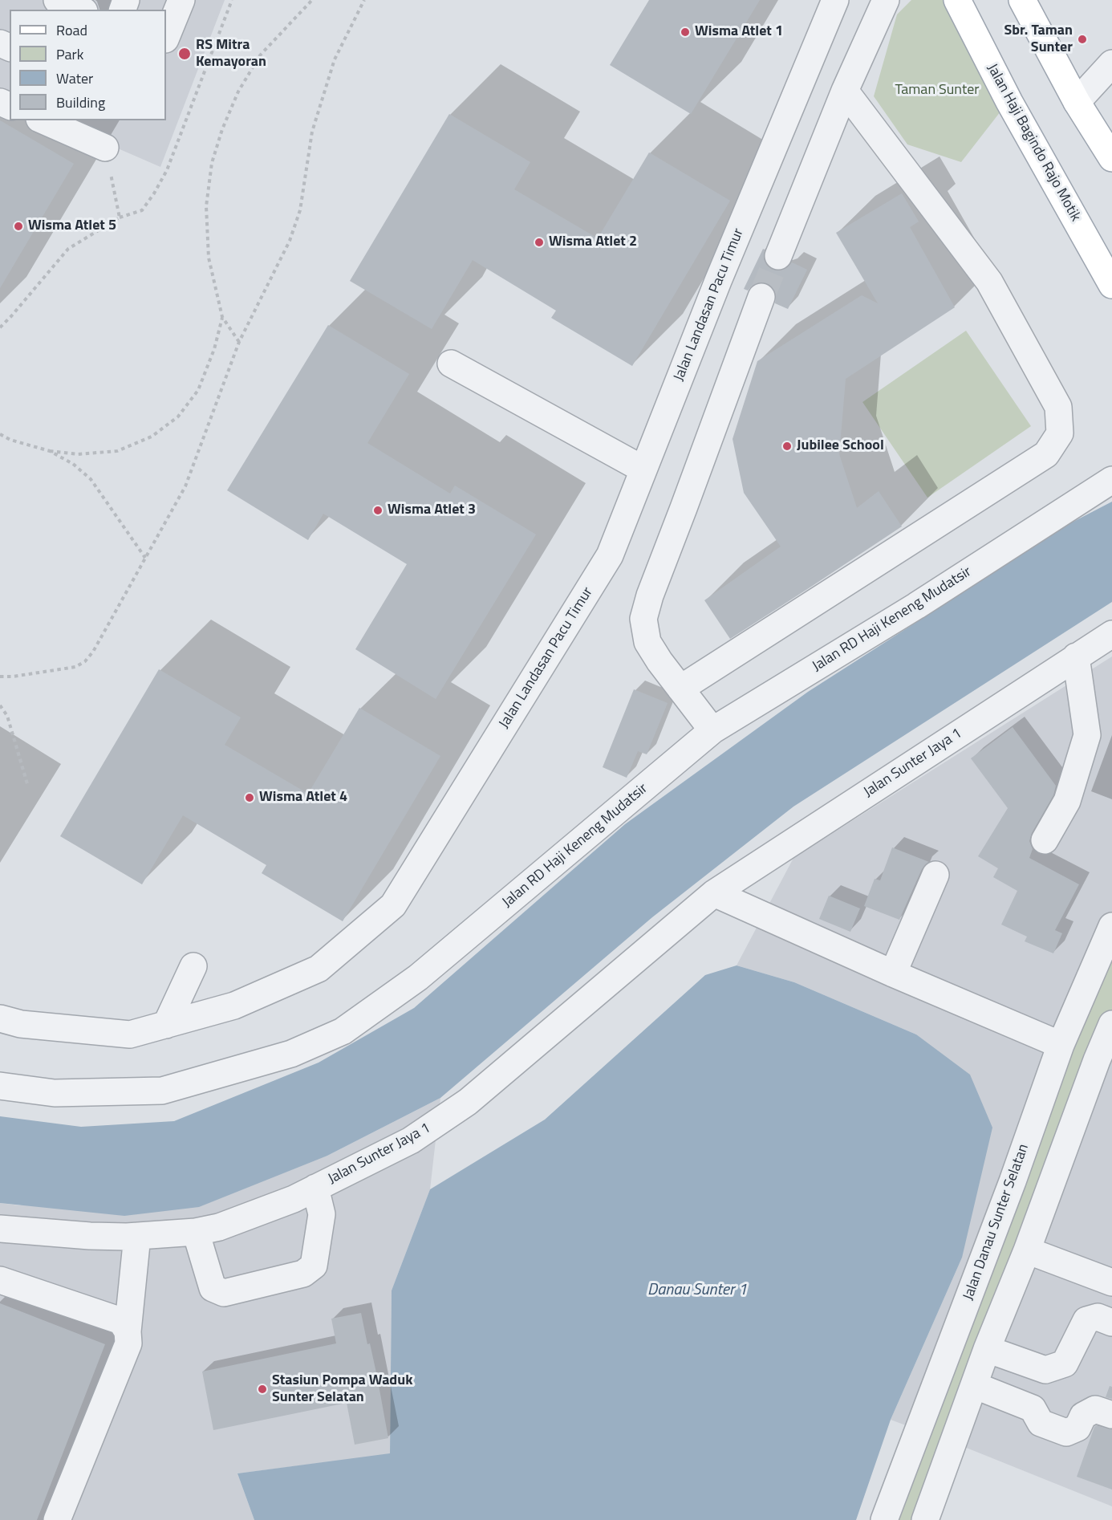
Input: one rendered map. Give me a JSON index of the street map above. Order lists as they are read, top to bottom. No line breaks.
{"streets":{"main road":["Jalan Haji Bagindo Rajo Motik"],"street":["Jalan Landasan Pacu Timur","Jalan RD Haji Keneng Mudatsir","Jalan Sunter Jaya 1","Jalan Danau Sunter Selatan"]},"water":["Danau Sunter 1"],"parks":["Taman Sunter"],"places":["Wisma Atlet 1","Sbr. Taman Sunter","RS Mitra Kemayoran","Wisma Atlet 5","Wisma Atlet 2","Jubilee School","Wisma Atlet 3","Wisma Atlet 4","Stasiun Pompa Waduk Sunter Selatan"],"legend":["Road","Park","Water","Building"]}
